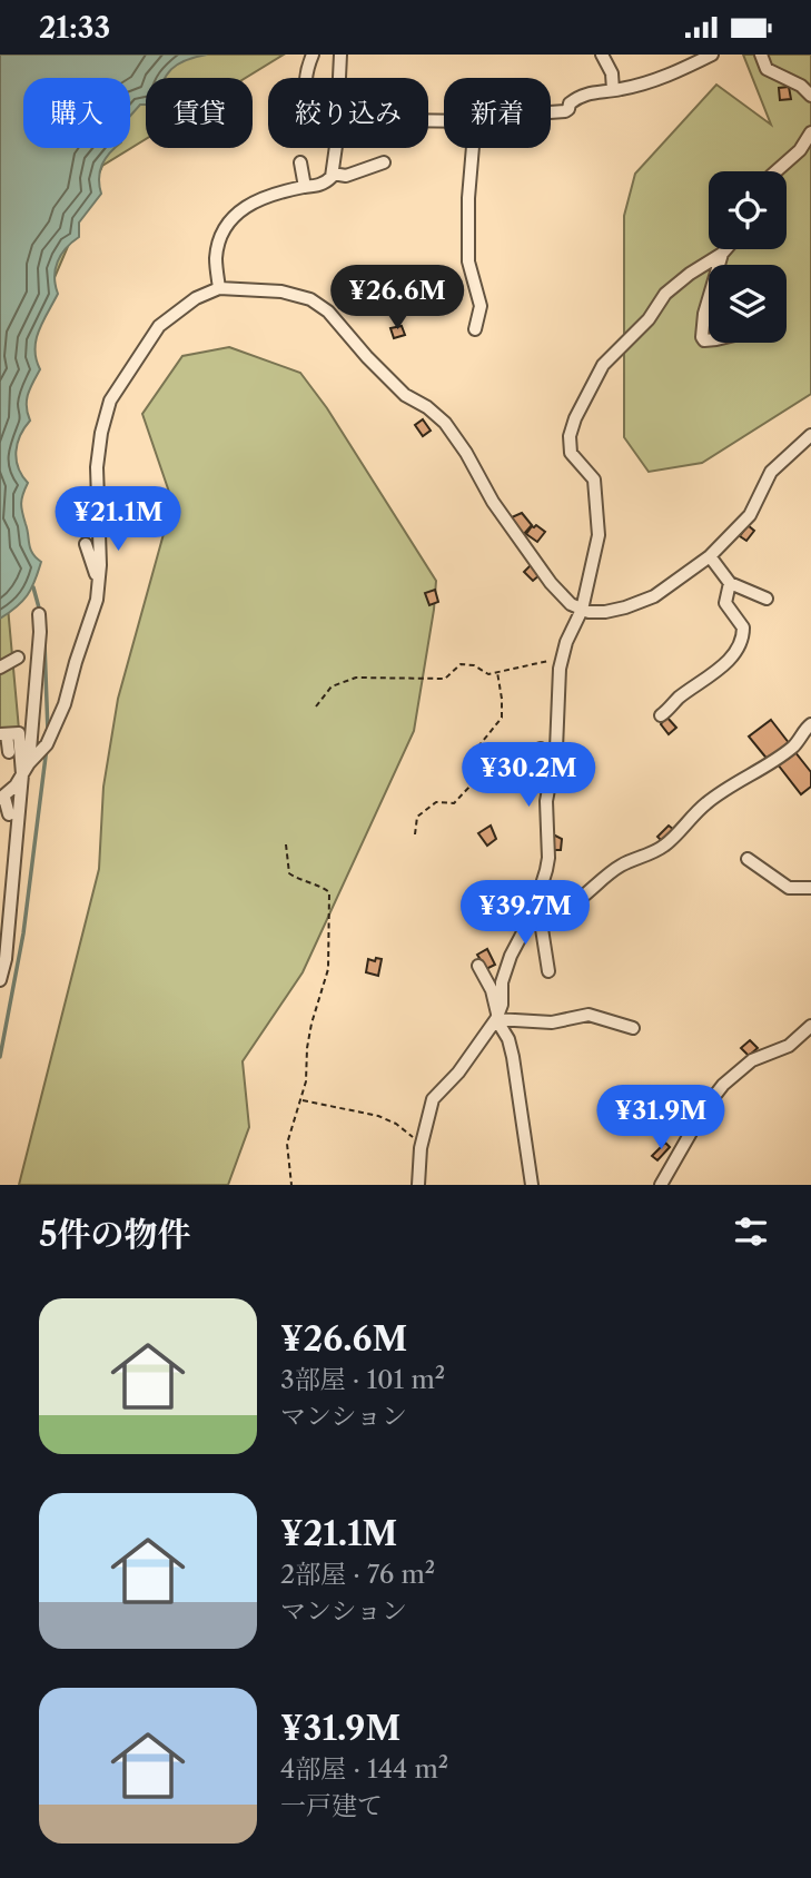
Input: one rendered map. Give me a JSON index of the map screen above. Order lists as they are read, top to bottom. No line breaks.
{"page":{"status":"21:33","chip":["購入","賃貸","絞り込み","新着"],"price":["¥26.6M","¥21.1M","¥30.2M","¥39.7M","¥31.9M"],"heading":"5件の物件","list":[{"name":"¥26.6M","note":"3部屋 · 101 m² · マンション"},{"name":"¥21.1M","note":"2部屋 · 76 m² · マンション"},{"name":"¥31.9M","note":"4部屋 · 144 m² · 一戸建て"}]}}
